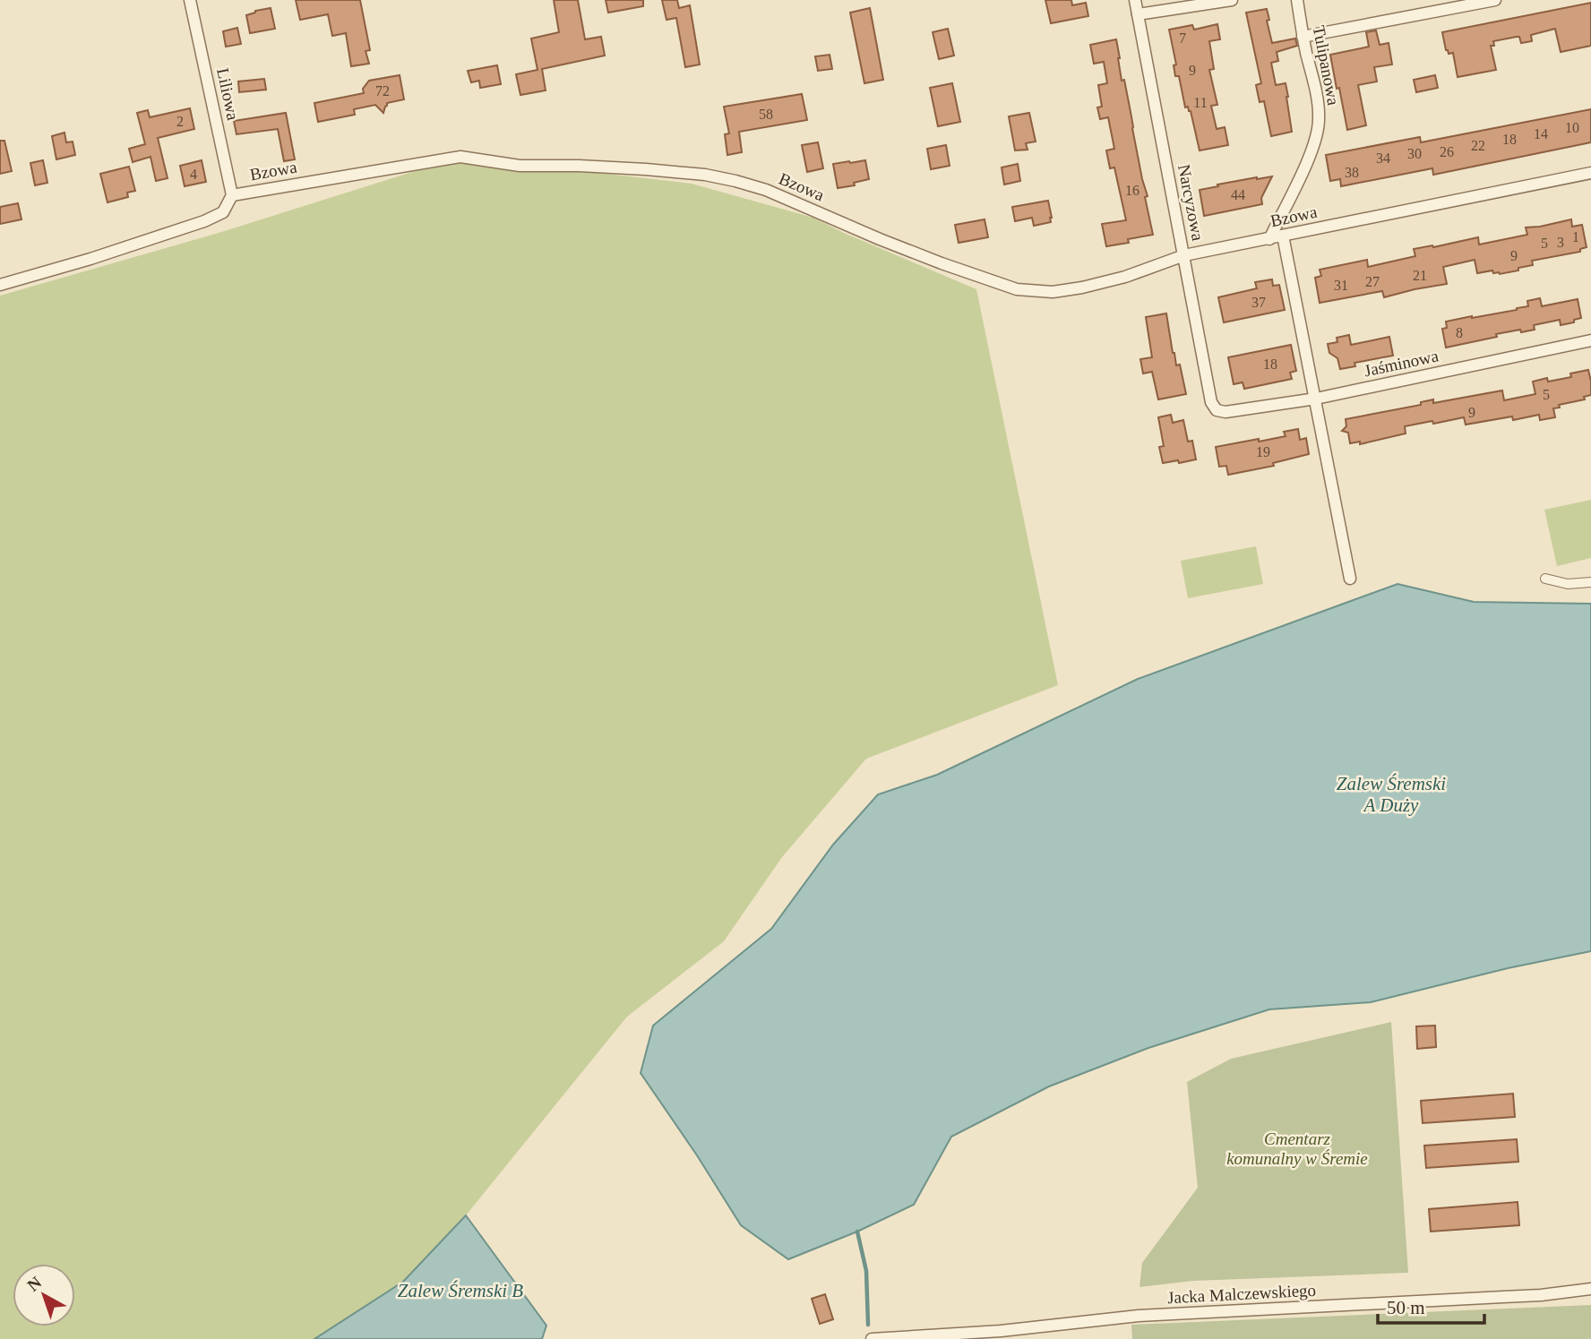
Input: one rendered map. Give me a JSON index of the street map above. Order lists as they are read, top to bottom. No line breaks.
{"streets":{"street":["Tulipanowa","Liliowa","Bzowa","Narcyzowa","Jaśminowa","Jacka Malczewskiego"]},"crossings":[["Tulipanowa","Bzowa"],["Liliowa","Bzowa"],["Bzowa","Narcyzowa"],["Narcyzowa","Jaśminowa"]],"water":["Zalew Śremski A Duży","Zalew Śremski B"],"parks":["Cmentarz komunalny w Śremie"],"house_numbers":["7","9","72","11","58","2","10","14","18","22","26","30","34","38","4","16","44","1","3","5","9","21","27","31","37","8","18","5","9","19"],"scale_bar":"50 m","north":"top left"}
